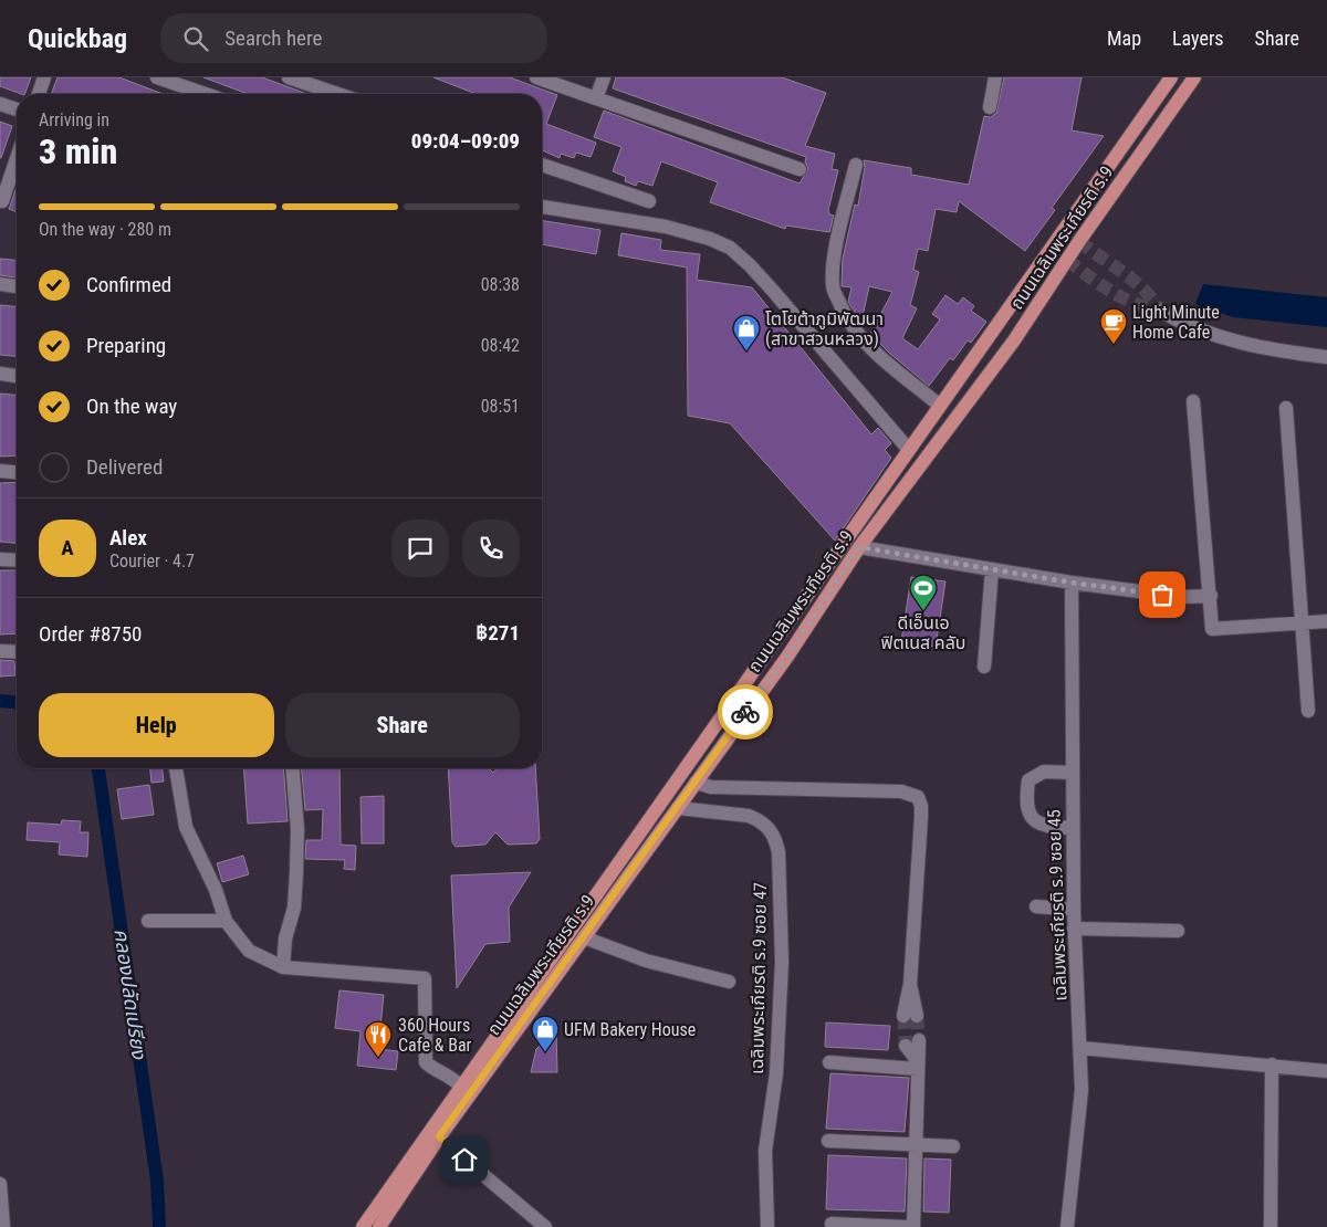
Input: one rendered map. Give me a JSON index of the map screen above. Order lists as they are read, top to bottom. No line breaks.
{"streets":{"main road":["ถนนเฉลิมพระเกียรติ ร.9"],"street":["เฉลิมพระเกียรติ ร.9 ซอย 45","เฉลิมพระเกียรติ ร.9 ซอย 47"]},"crossings":[["ถนนเฉลิมพระเกียรติ ร.9","เฉลิมพระเกียรติ ร.9 ซอย 47"]],"water":["คลองปลัดเปรียง"],"places":{"cafe":["Light Minute Home Cafe"],"shop":["โตโยต้าภูมิพัฒนา (สาขาสวนหลวง)","UFM Bakery House"],"sports":["ดีเอ็นเอ ฟิตเนส คลับ"],"restaurant":["360 Hours Cafe & Bar"]},"page":{"header":"Quickbag","search":"Search here","nav":["Map","Layers","Share"],"heading":["3 min","Arriving in","09:04–09:09"],"panel":["Alex","Courier · 4.7","Order #8750","฿271"],"bar":"On the way · 280 m","list":[["Confirmed","08:38"],["Preparing","08:42"],["On the way","08:51"],"Delivered"],"round":"A","buttons":["Help","Share"]}}
